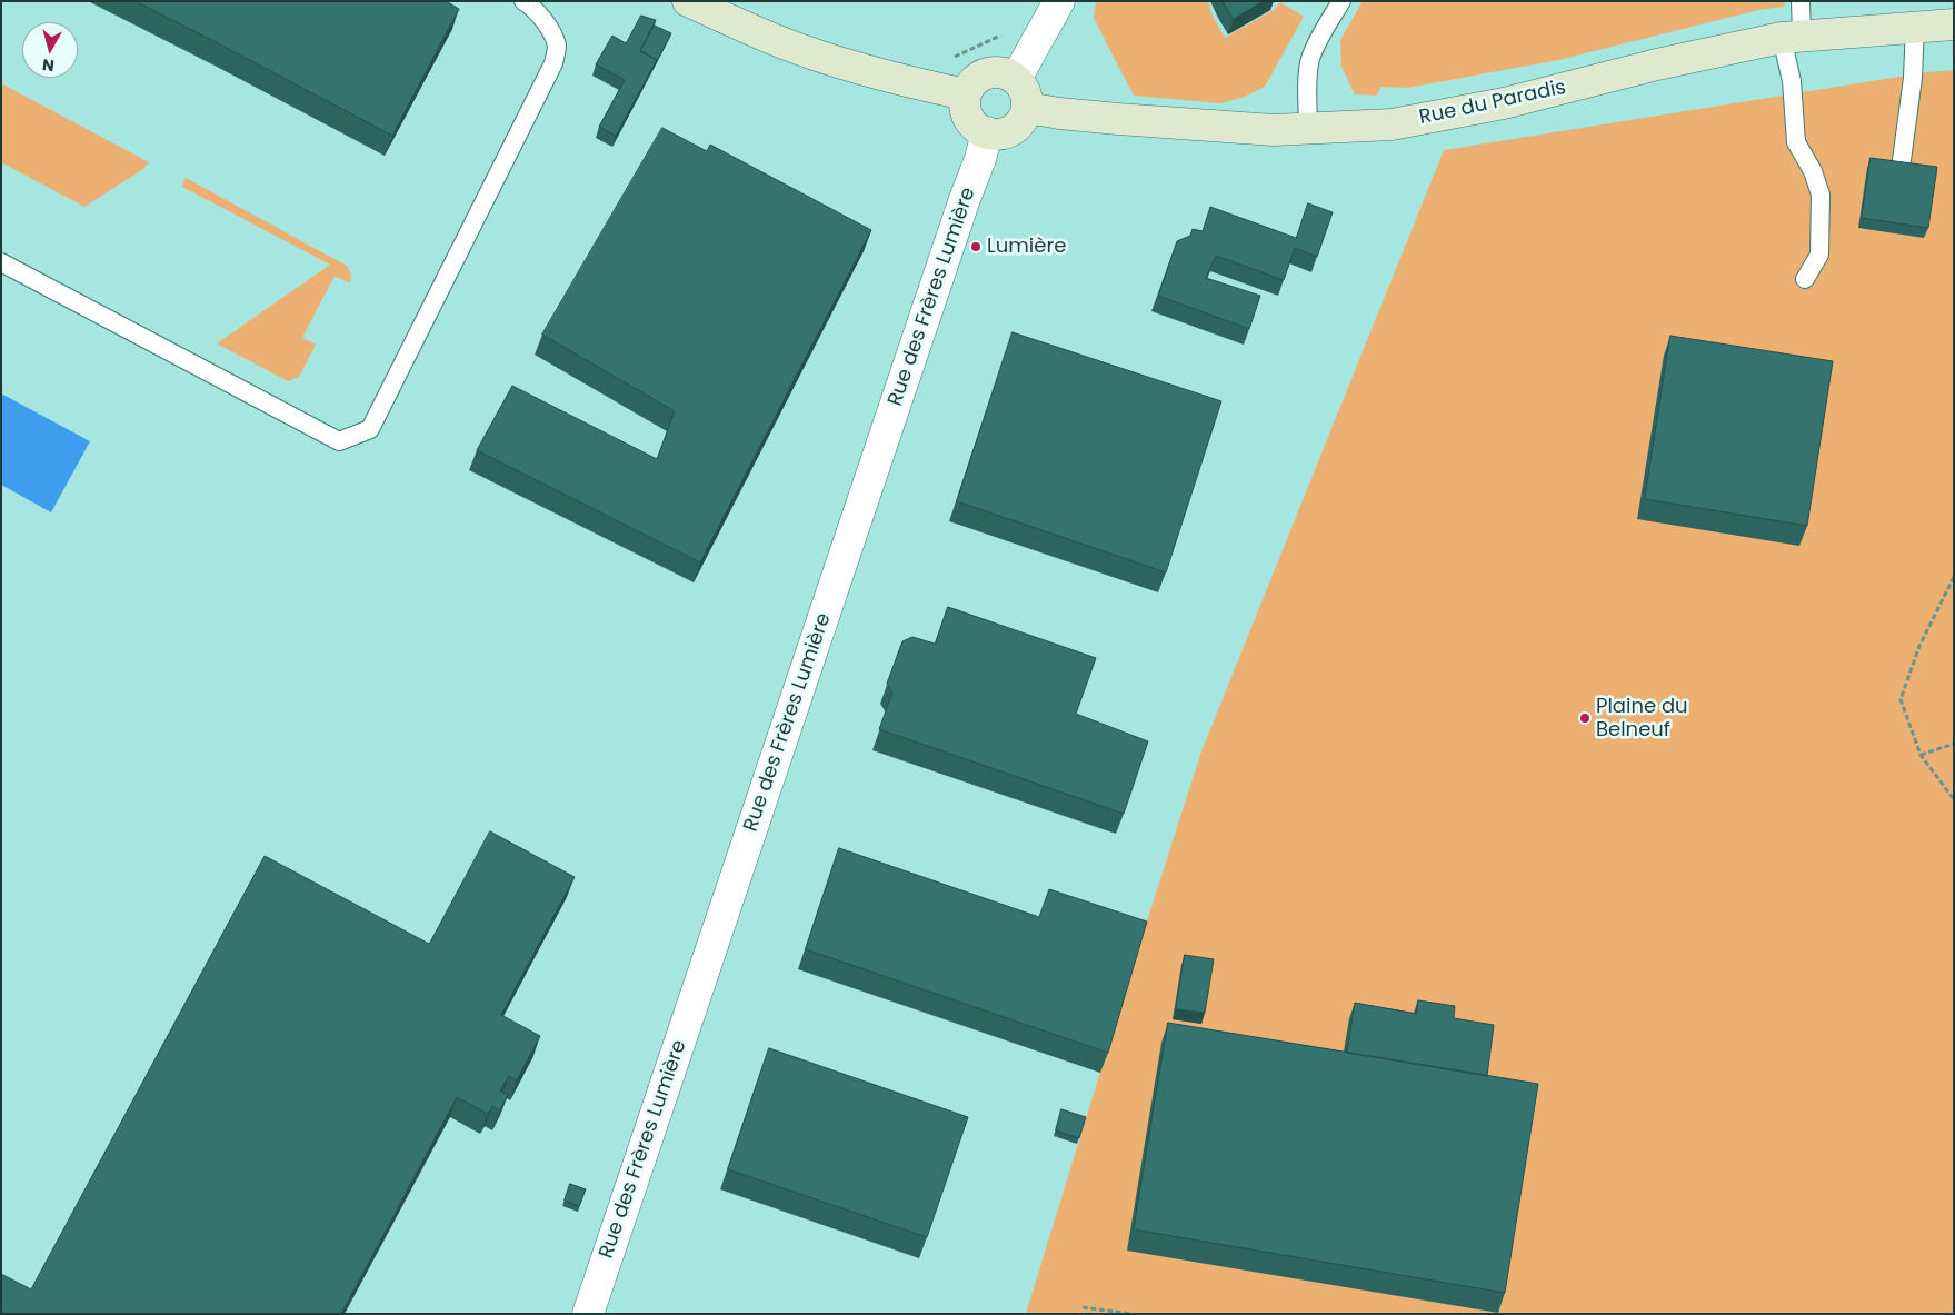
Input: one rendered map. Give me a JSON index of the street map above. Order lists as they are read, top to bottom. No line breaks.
{"streets":{"street":["Rue du Paradis","Rue des Frères Lumière"]},"crossings":[["Rue du Paradis","Rue des Frères Lumière"]],"places":["Lumière","Plaine du Belneuf"],"north":"bottom"}
